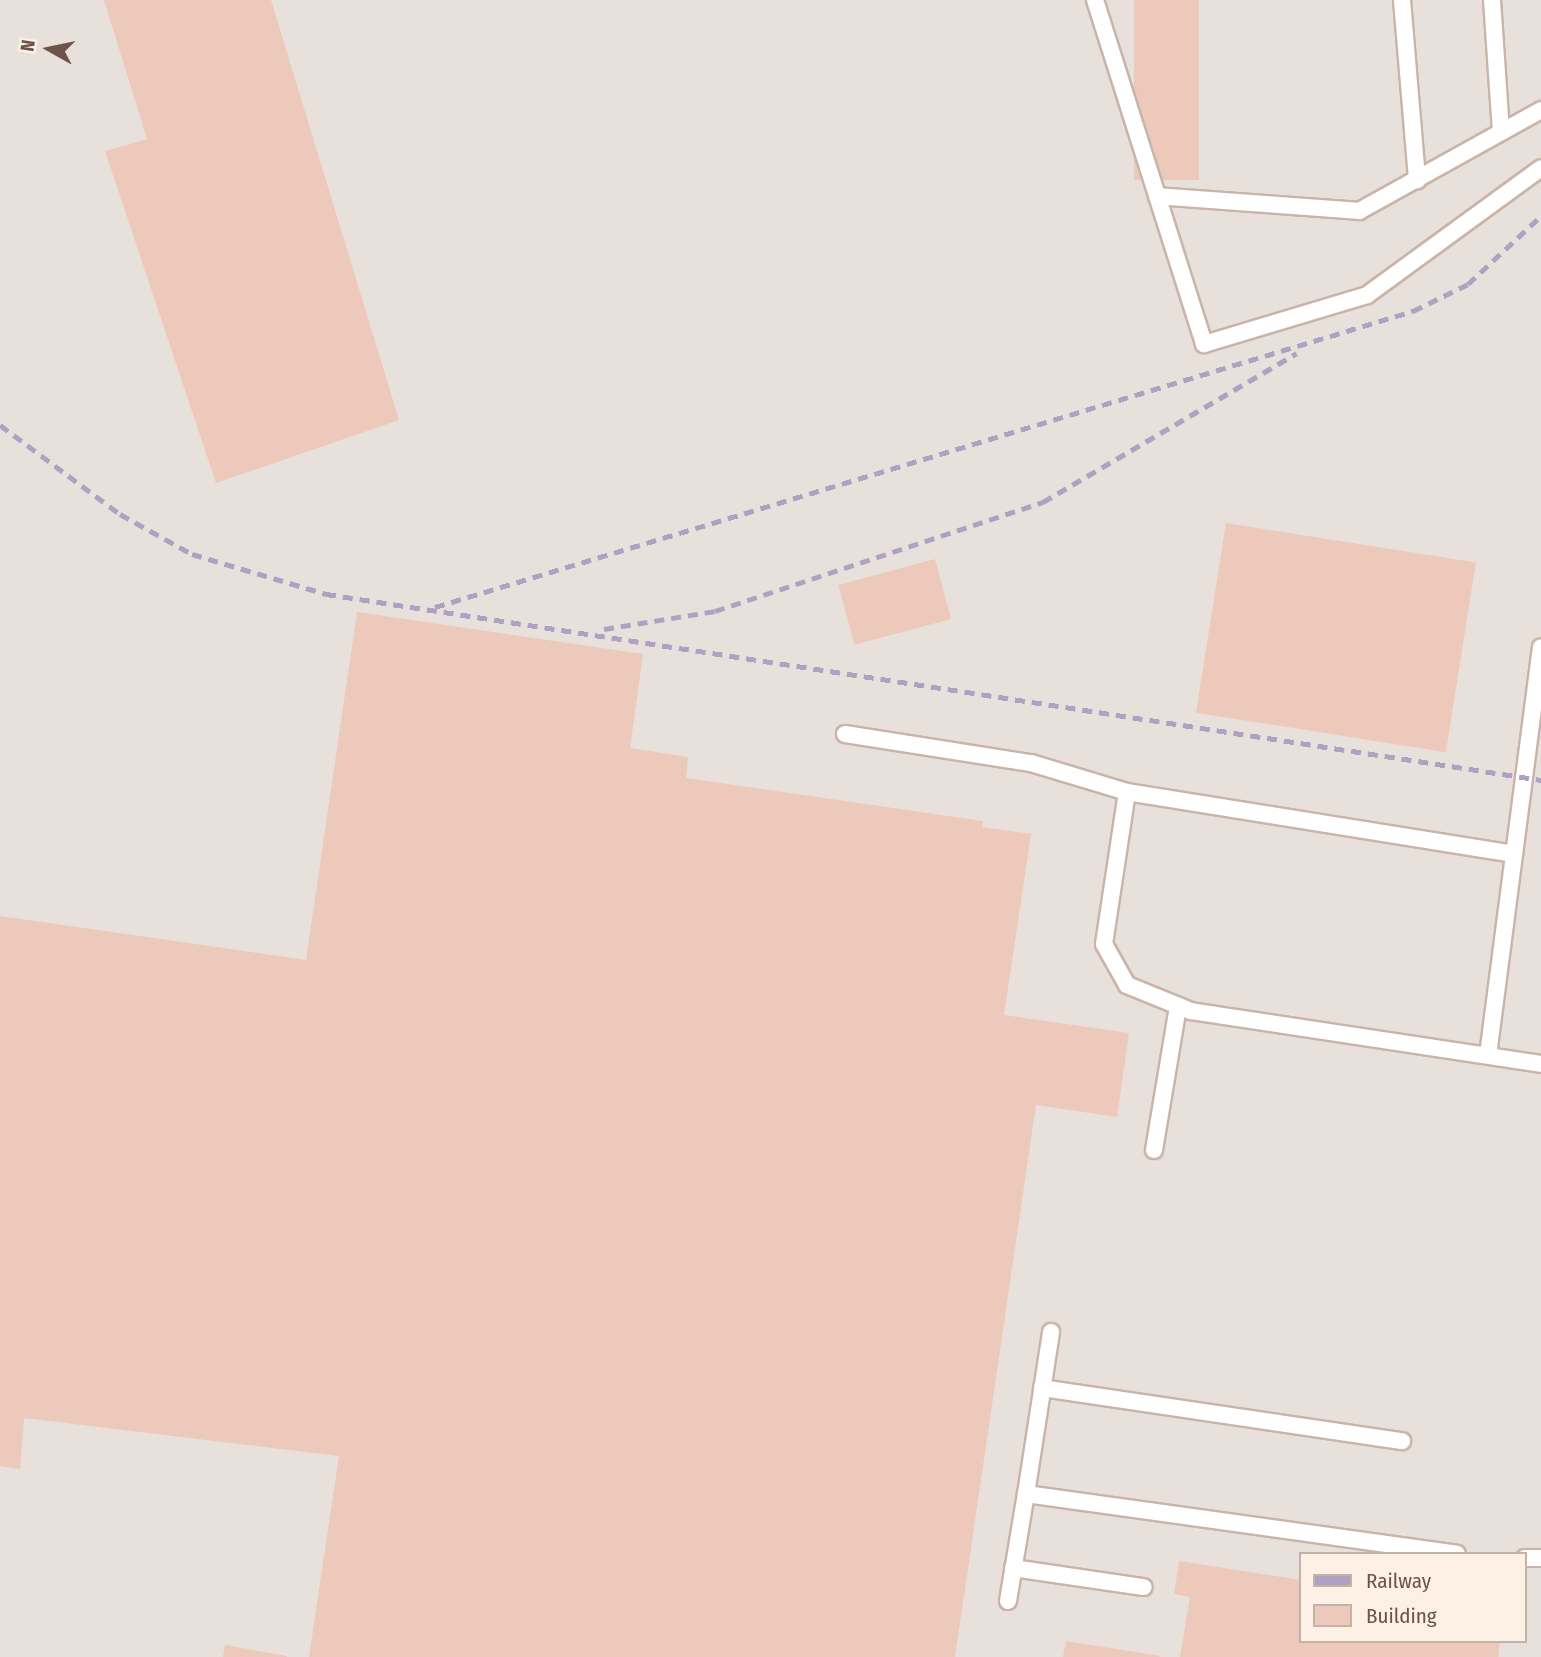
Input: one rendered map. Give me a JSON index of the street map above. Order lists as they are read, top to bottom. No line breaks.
{"legend":["Railway","Building"],"north":"left"}
